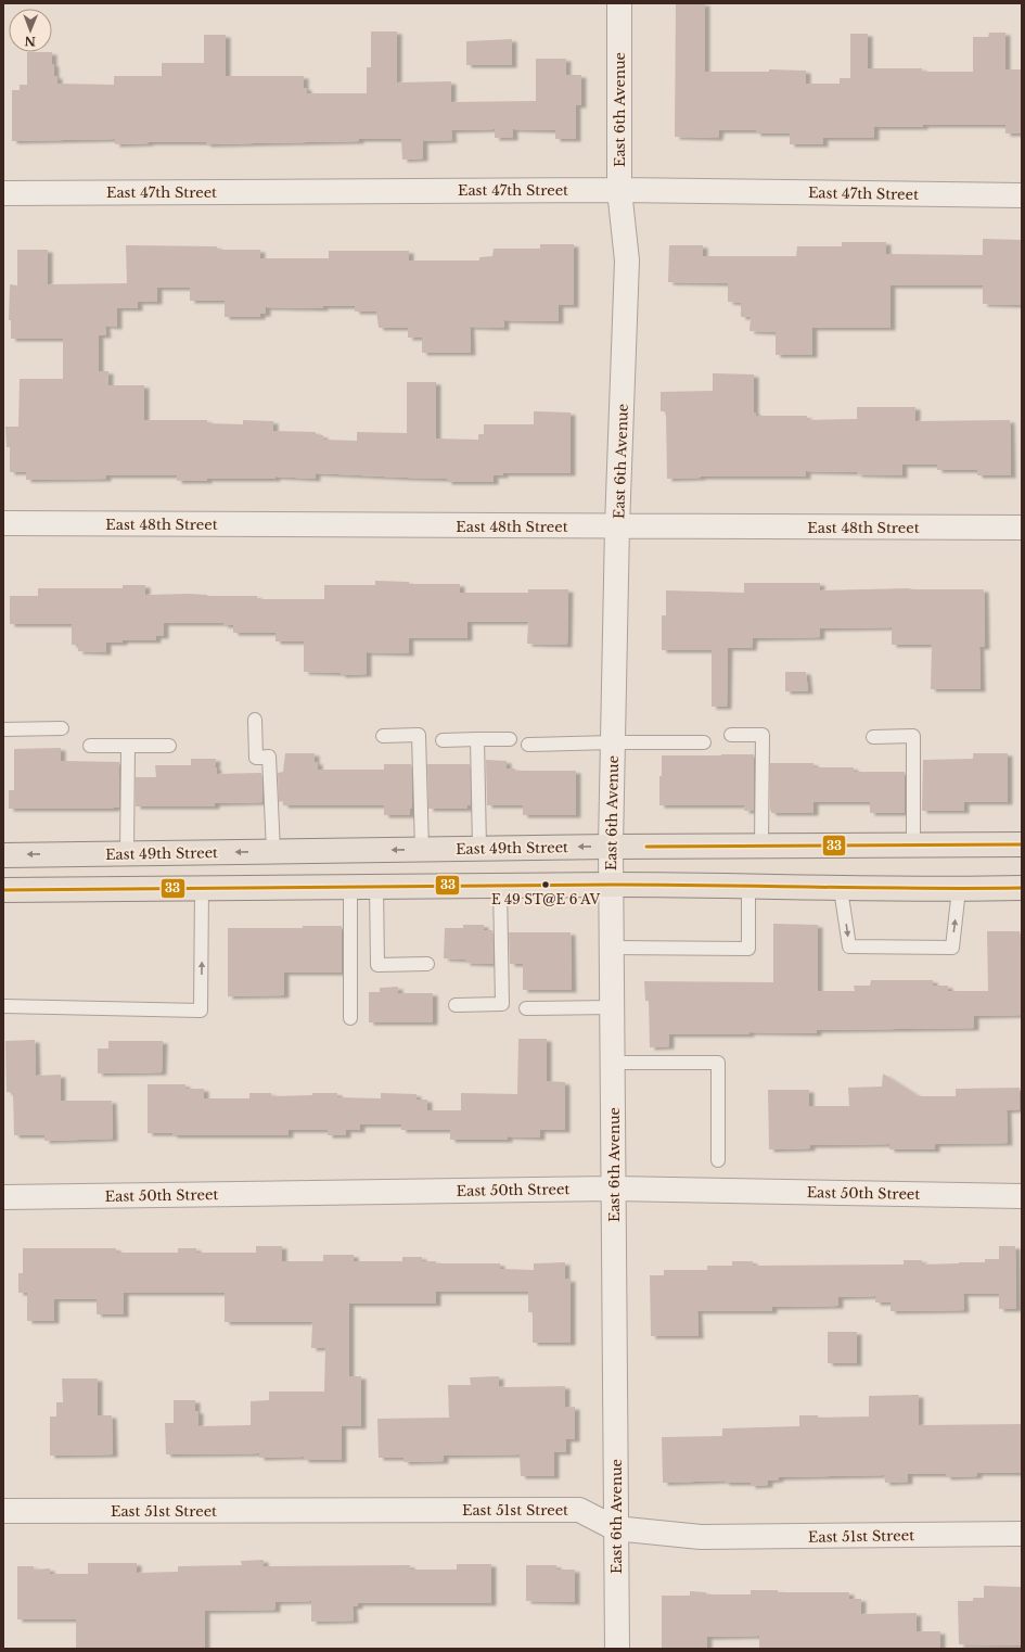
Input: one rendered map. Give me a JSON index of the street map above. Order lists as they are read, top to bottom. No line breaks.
{"streets":{"main road":["East 49th Street"],"street":["East 6th Avenue","East 47th Street","East 48th Street","East 50th Street","East 51st Street"]},"crossings":[["East 6th Avenue","East 47th Street"],["East 6th Avenue","East 48th Street"],["East 6th Avenue","East 49th Street"],["East 6th Avenue","East 50th Street"],["East 6th Avenue","East 51st Street"]],"places":["E 49 ST@E 6 AV"],"lines":["transit line 33"],"north":"bottom"}
